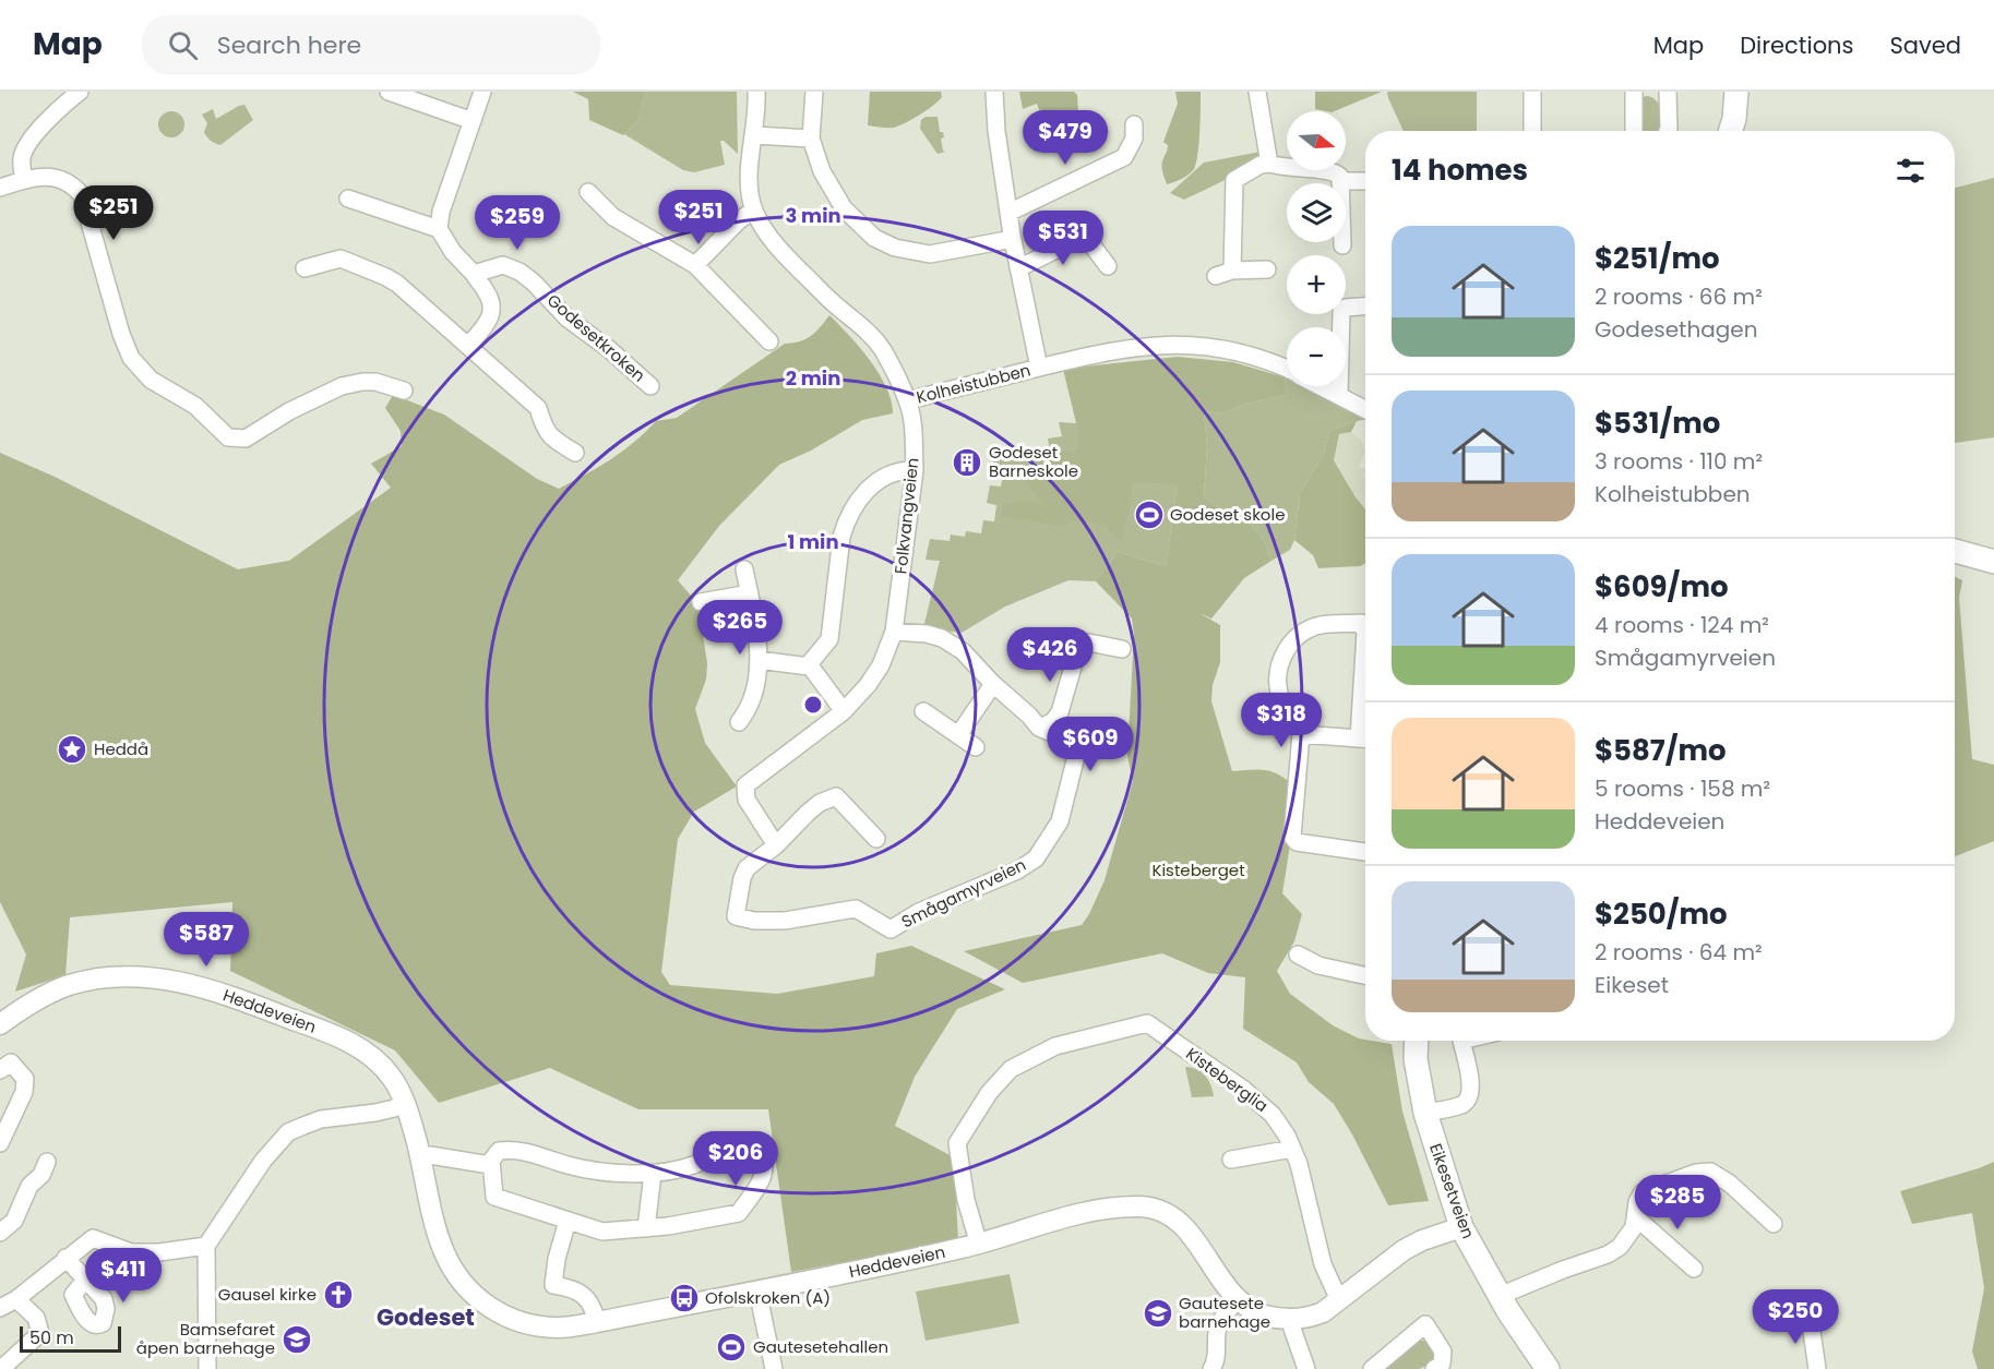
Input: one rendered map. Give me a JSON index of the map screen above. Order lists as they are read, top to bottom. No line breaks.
{"streets":{"main road":["Eikesetveien"],"street":["Godesetkroken","Kolheistubben","Folkvangveien","Smågamyrveien","Heddeveien","Kisteberglia"]},"crossings":[["Kolheistubben","Folkvangveien"],["Folkvangveien","Smågamyrveien"],["Heddeveien","Kisteberglia"],["Heddeveien","Eikesetveien"]],"districts":["Godeset"],"parks":["Kisteberget"],"places":{"building":["Godeset Barneskole"],"sports":["Godeset skole","Gautesetehallen"],"place":["Heddå"],"church":["Gausel kirke"],"bus stop":["Ofolskroken (A)"],"school or university":["Gautesete barnehage","Bamsefaret åpen barnehage"]},"scale_bar":"50 m","north":"right","page":{"header":"Map","search":"Search here","nav":["Map","Directions","Saved"],"price":["$479","$251","$251","$259","$531","$265","$426","$318","$609","$587","$206","$285","$411","$250"],"map_buttons":["+","−"],"heading":"14 homes","list":[{"name":"$251/mo","note":"2 rooms · 66 m² · Godesethagen"},{"name":"$531/mo","note":"3 rooms · 110 m² · Kolheistubben"},{"name":"$609/mo","note":"4 rooms · 124 m² · Smågamyrveien"},{"name":"$587/mo","note":"5 rooms · 158 m² · Heddeveien"},{"name":"$250/mo","note":"2 rooms · 64 m² · Eikeset"}],"scale":"50 m"},"rings":["3 min","2 min","1 min"]}
